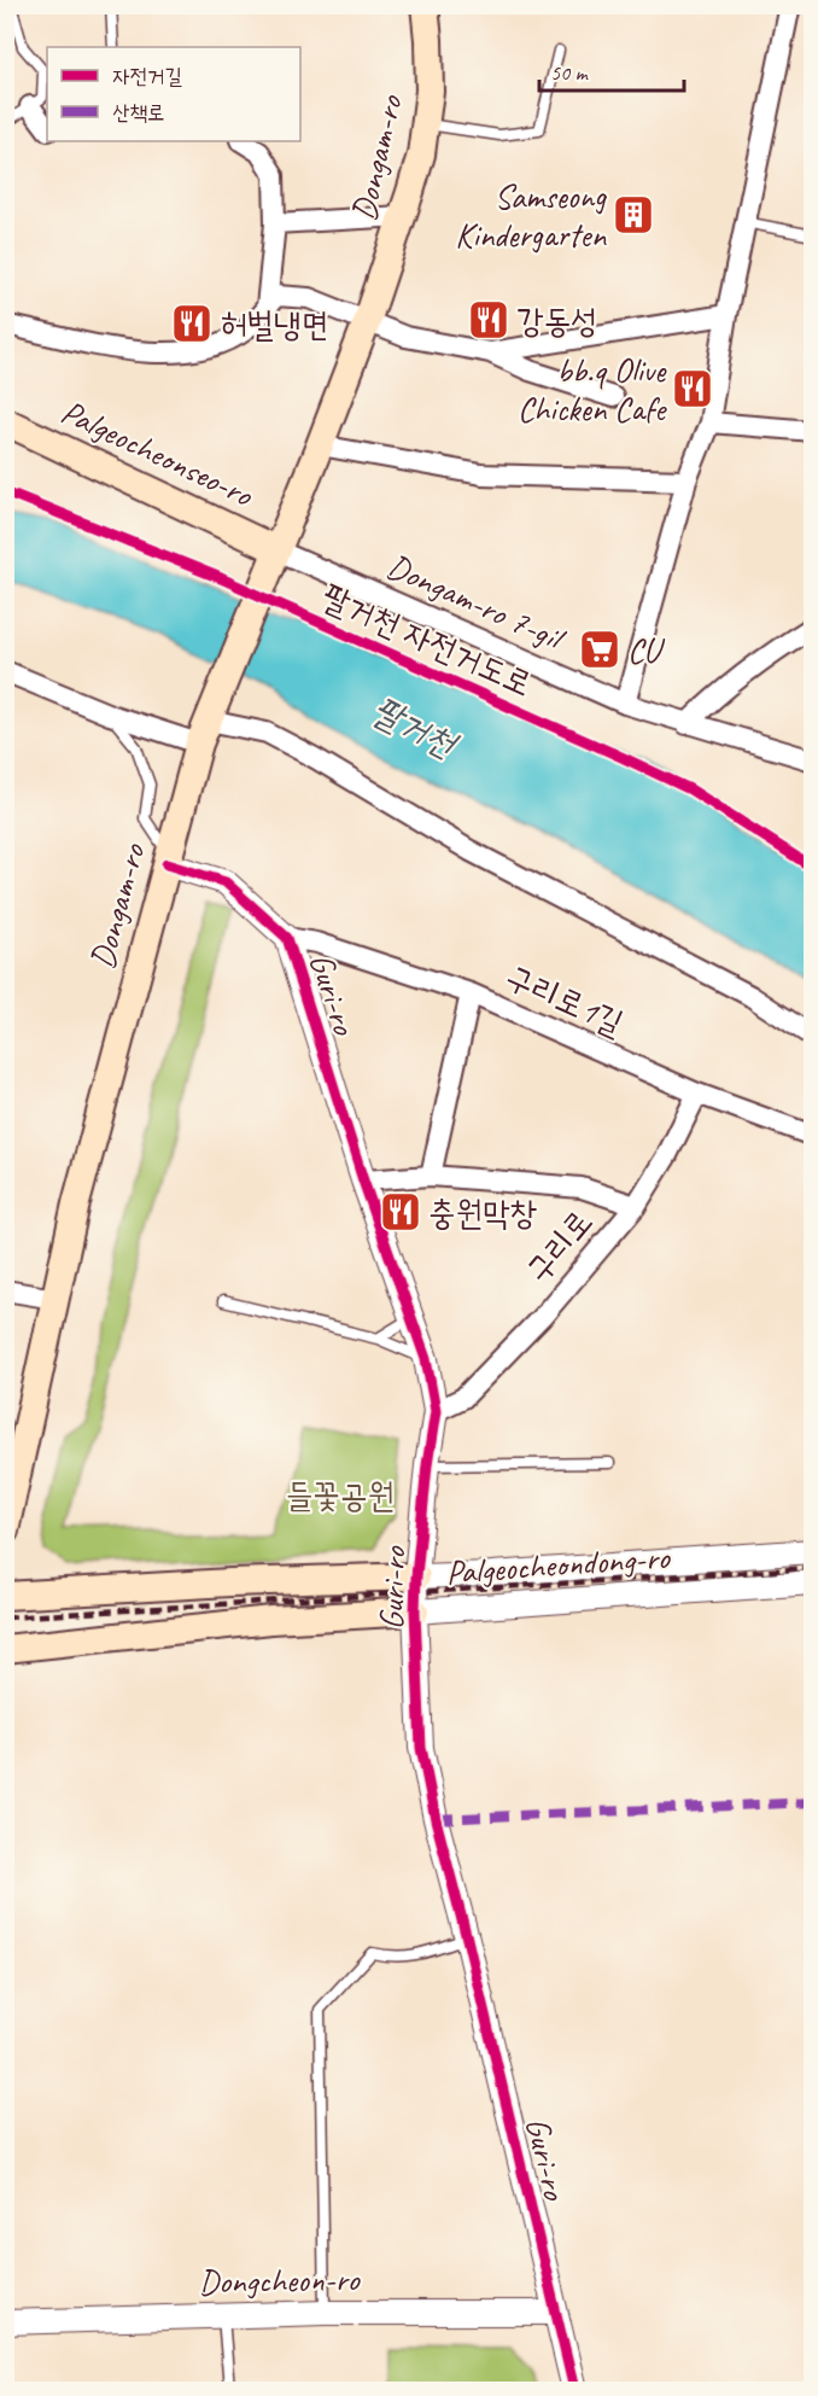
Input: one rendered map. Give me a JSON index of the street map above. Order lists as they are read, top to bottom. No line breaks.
{"streets":{"main road":["Dongam-ro","Palgeocheonseo-ro","Palgeocheondong-ro"],"street":["Dongam-ro 7-gil","Guri-ro","구리로1길","구리로","Dongcheon-ro"],"cycle path":["팔거천 자전거도로"]},"crossings":[["Dongam-ro","Palgeocheonseo-ro"],["Dongam-ro","Dongam-ro 7-gil"],["Dongam-ro","Guri-ro"],["Palgeocheonseo-ro","Dongam-ro 7-gil"],["Guri-ro","구리로1길"],["Guri-ro","구리로"],["Guri-ro","Palgeocheondong-ro"],["Guri-ro","Dongcheon-ro"],["구리로1길","구리로"]],"water":["팔거천"],"parks":["들꽃공원"],"places":{"building":["Samseong Kindergarten"],"restaurant":["강동성","허벌냉면","bb.q Olive Chicken Cafe","충원막창"],"supermarket":["CU"]},"legend":["자전거길","산책로"],"scale_bar":"50 m"}
